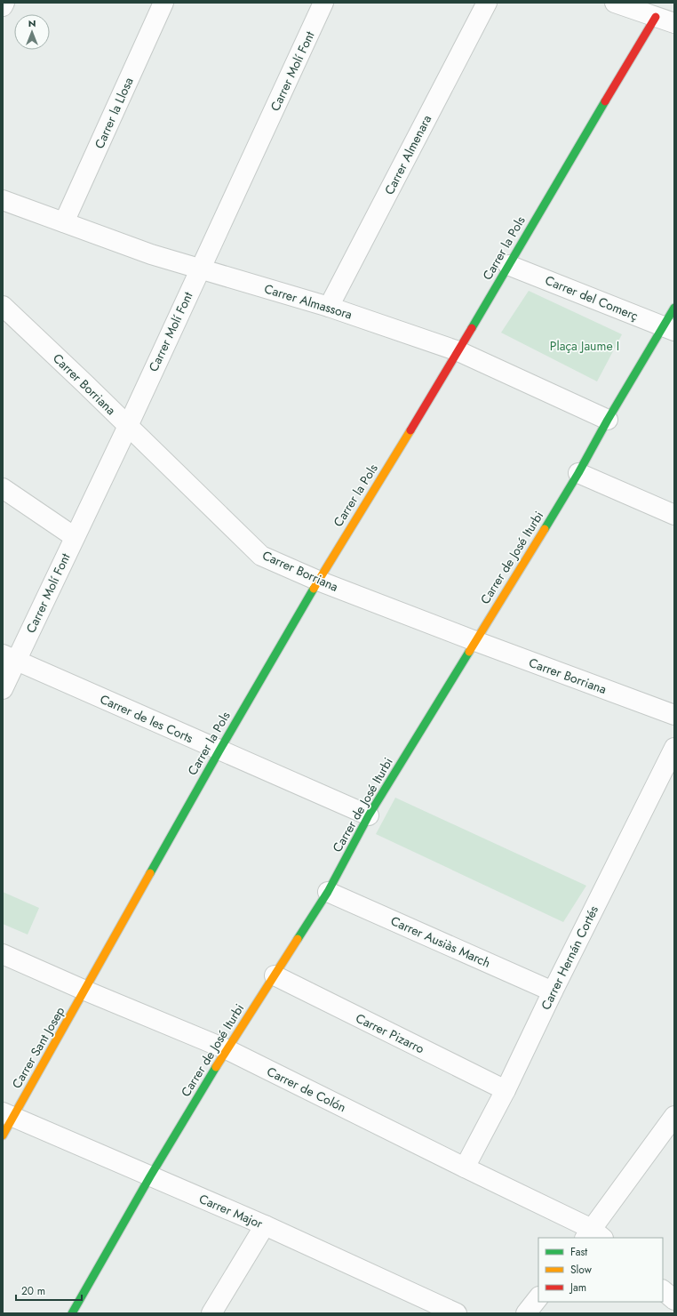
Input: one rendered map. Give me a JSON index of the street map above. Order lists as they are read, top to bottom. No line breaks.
{"streets":{"street":["Carrer Molí Font","Carrer la Llosa","Carrer Almenara","Carrer la Pols","Carrer del Comerç","Carrer Almassora","Carrer Borriana","Carrer de José Iturbi","Carrer de les Corts","Carrer Ausiàs March","Carrer Hernán Cortés","Carrer Pizarro","Carrer Sant Josep","Carrer de Colón","Carrer Major"]},"crossings":[["Carrer Molí Font","Carrer Almassora"],["Carrer Molí Font","Carrer Borriana"],["Carrer Molí Font","Carrer de les Corts"],["Carrer la Llosa","Carrer Almassora"],["Carrer Almenara","Carrer Almassora"],["Carrer la Pols","Carrer del Comerç"],["Carrer la Pols","Carrer Almassora"],["Carrer la Pols","Carrer Borriana"],["Carrer la Pols","Carrer de les Corts"],["Carrer la Pols","Carrer Sant Josep"],["Carrer la Pols","Carrer de Colón"],["Carrer del Comerç","Carrer de José Iturbi"],["Carrer Almassora","Carrer de José Iturbi"],["Carrer Borriana","Carrer de José Iturbi"],["Carrer de José Iturbi","Carrer de les Corts"],["Carrer de José Iturbi","Carrer Ausiàs March"],["Carrer de José Iturbi","Carrer Pizarro"],["Carrer de José Iturbi","Carrer de Colón"],["Carrer de José Iturbi","Carrer Major"],["Carrer Ausiàs March","Carrer Hernán Cortés"],["Carrer Hernán Cortés","Carrer Pizarro"],["Carrer Hernán Cortés","Carrer de Colón"],["Carrer Sant Josep","Carrer de Colón"],["Carrer Sant Josep","Carrer Major"]],"parks":["Plaça Jaume I"],"legend":["Fast","Slow","Jam"],"scale_bar":"20 m","north":"top"}
